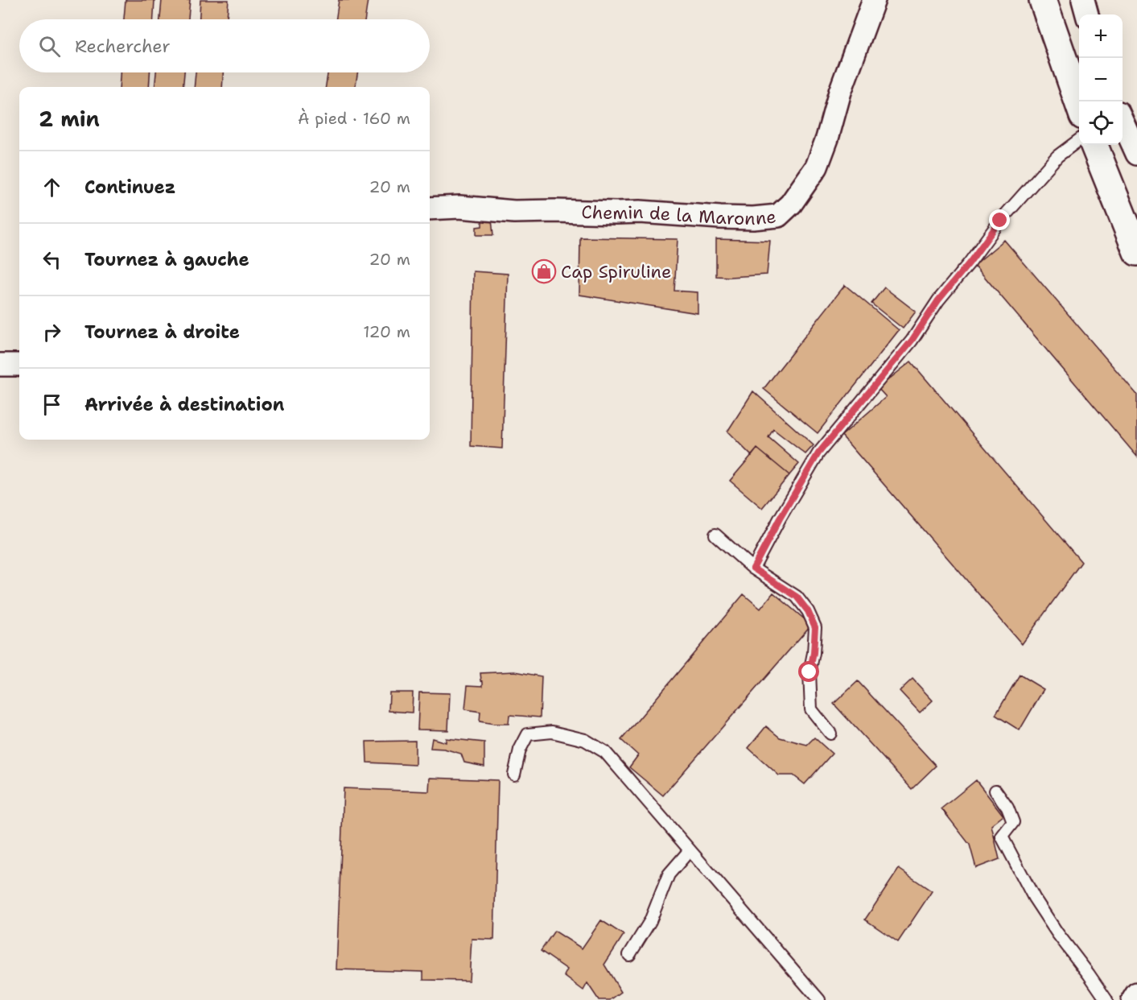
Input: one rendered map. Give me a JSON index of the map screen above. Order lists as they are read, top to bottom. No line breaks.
{"streets":{"street":["Chemin de la Maronne"]},"places":{"shop":["Cap Spiruline"]},"page":{"map_buttons":["+","−"],"search":"Rechercher","heading":["2 min","À pied · 160 m"],"list":[["Continuez","20 m"],["Tournez à gauche","20 m"],["Tournez à droite","120 m"],"Arrivée à destination"]}}
